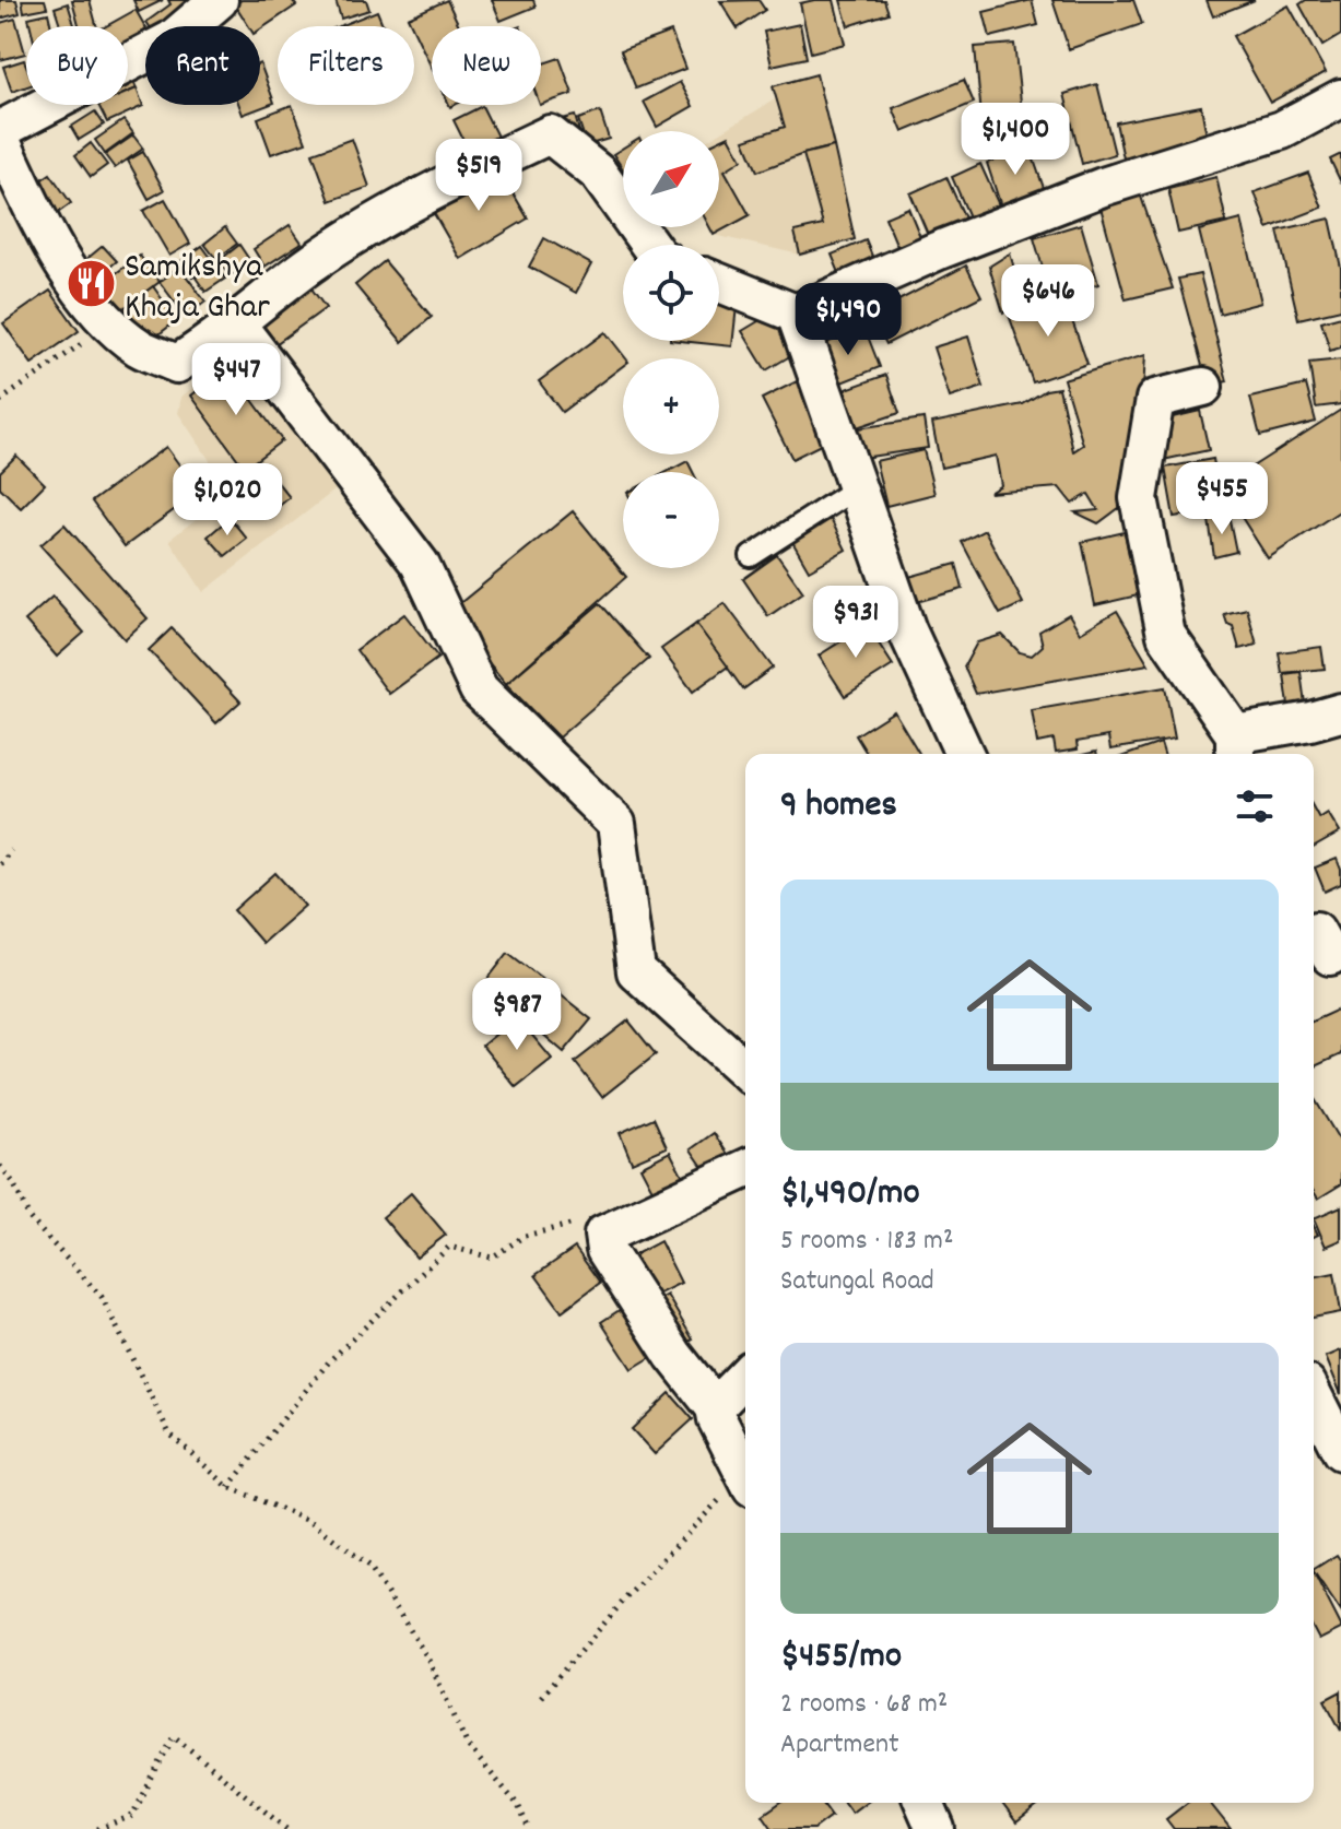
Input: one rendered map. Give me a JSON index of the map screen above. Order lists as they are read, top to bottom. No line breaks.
{"places":{"restaurant":["Samikshya Khaja Ghar"]},"north":"top right","page":{"chip":["Buy","Rent","Filters","New"],"price":["$1,400","$519","$646","$1,490","$447","$455","$1,020","$931","$987"],"map_buttons":["+","−"],"heading":"9 homes","list":[{"name":"$1,490/mo","note":"5 rooms · 183 m² · Satungal Road"},{"name":"$455/mo","note":"2 rooms · 68 m² · Apartment"}]}}
